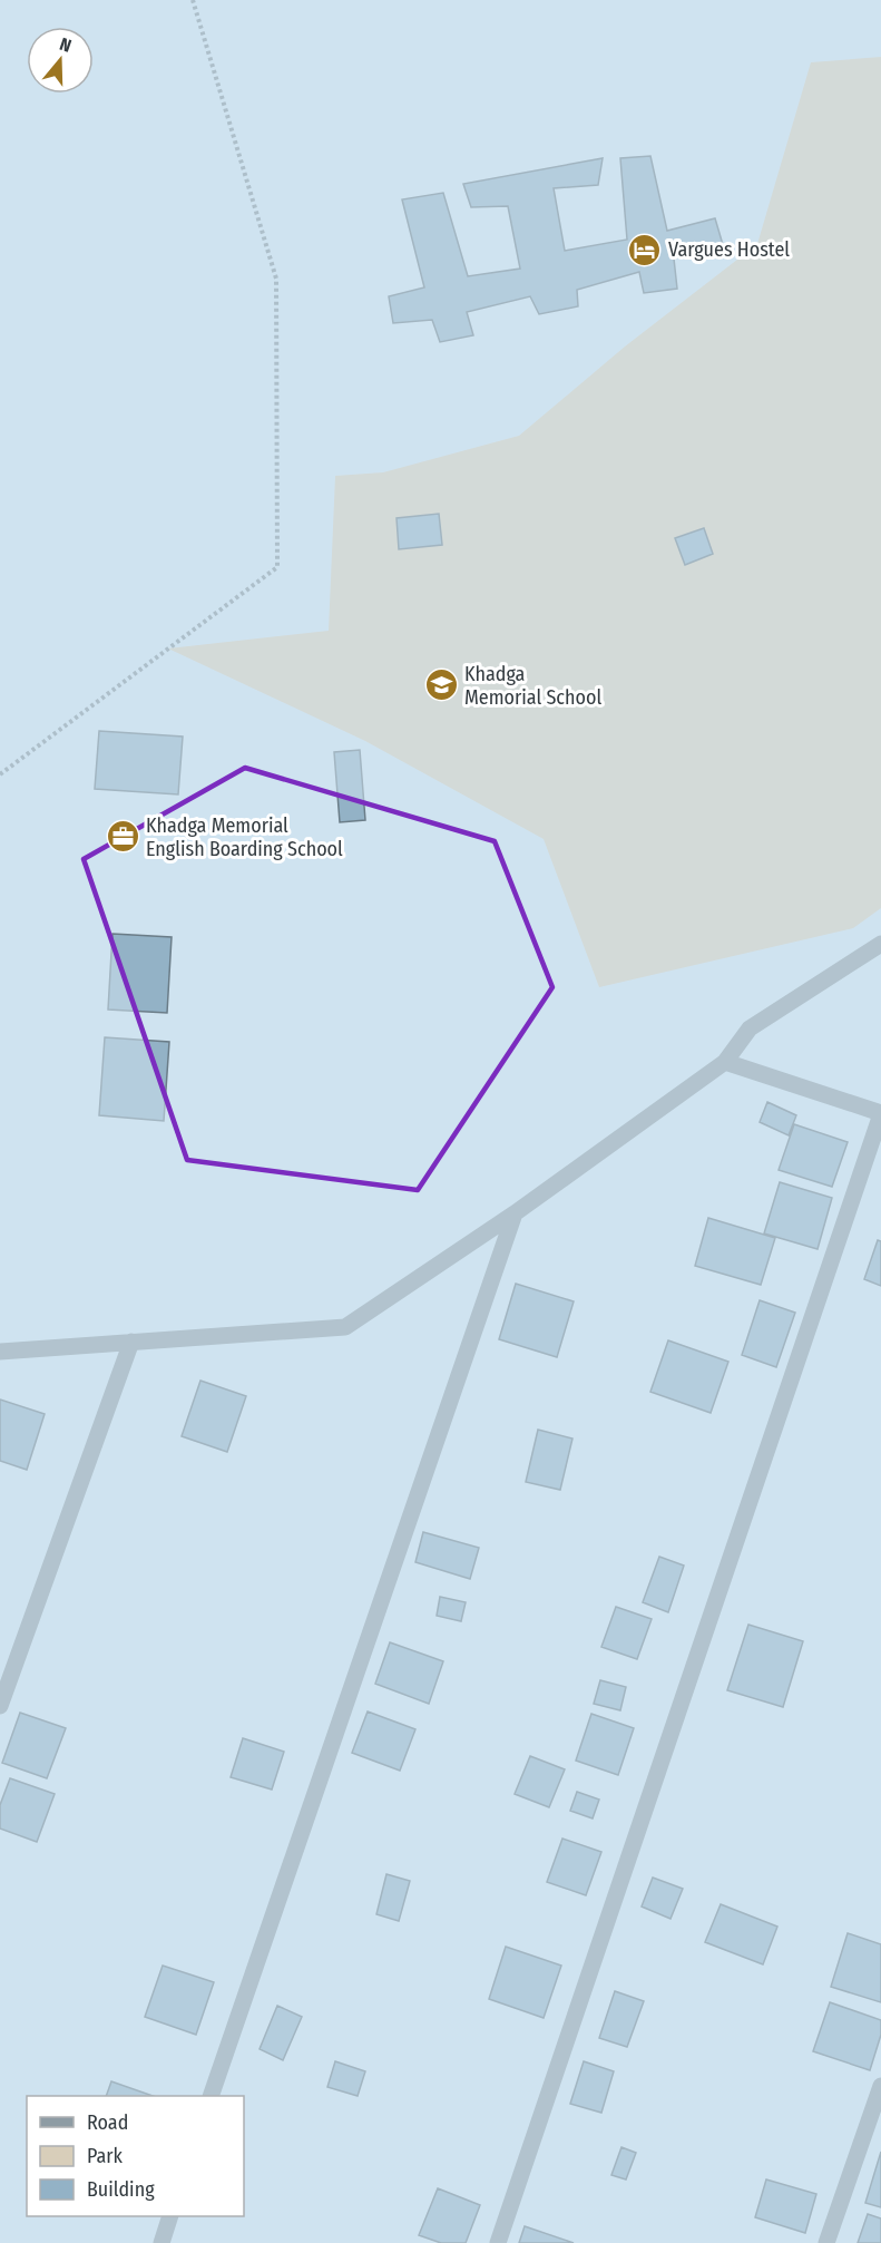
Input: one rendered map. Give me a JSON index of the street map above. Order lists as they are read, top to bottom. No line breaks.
{"places":{"hotel":["Vargues Hostel"],"school or university":["Khadga Memorial School"],"office":["Khadga Memorial English Boarding School"]},"legend":["Road","Park","Building"],"north":"top"}
